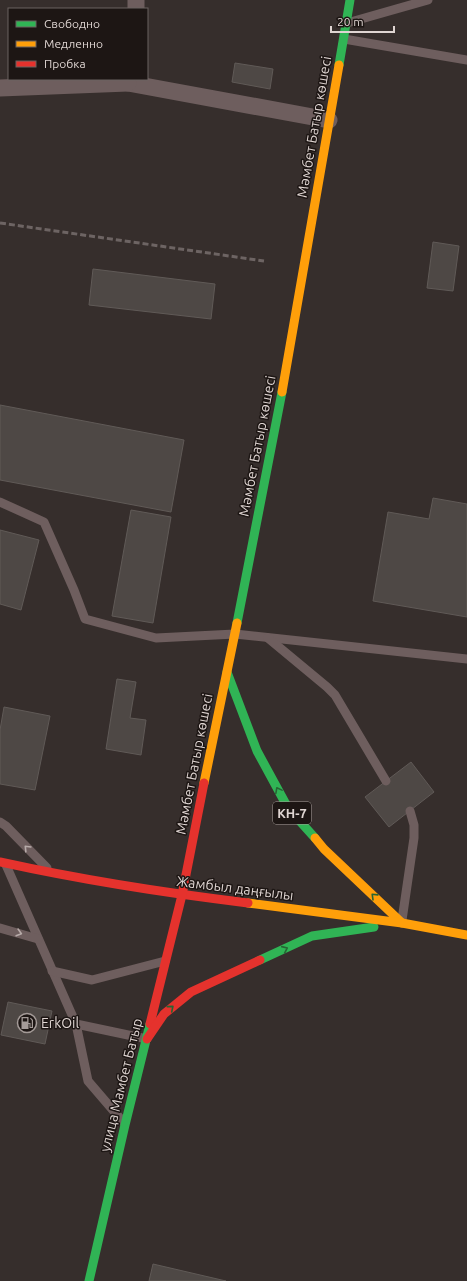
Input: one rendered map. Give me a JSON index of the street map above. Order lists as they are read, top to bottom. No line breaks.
{"streets":{"main road":["Мәмбет Батыр көшесі","КН-7","Жамбыл даңғылы","улица Мамбет Батыр"]},"crossings":[["Мәмбет Батыр көшесі","КН-7"],["Мәмбет Батыр көшесі","Жамбыл даңғылы"],["Мәмбет Батыр көшесі","улица Мамбет Батыр"],["КН-7","Жамбыл даңғылы"],["Жамбыл даңғылы","улица Мамбет Батыр"]],"places":{"fuel station":["ErkOil"]},"legend":["Свободно","Медленно","Пробка"],"scale_bar":"20 m"}
